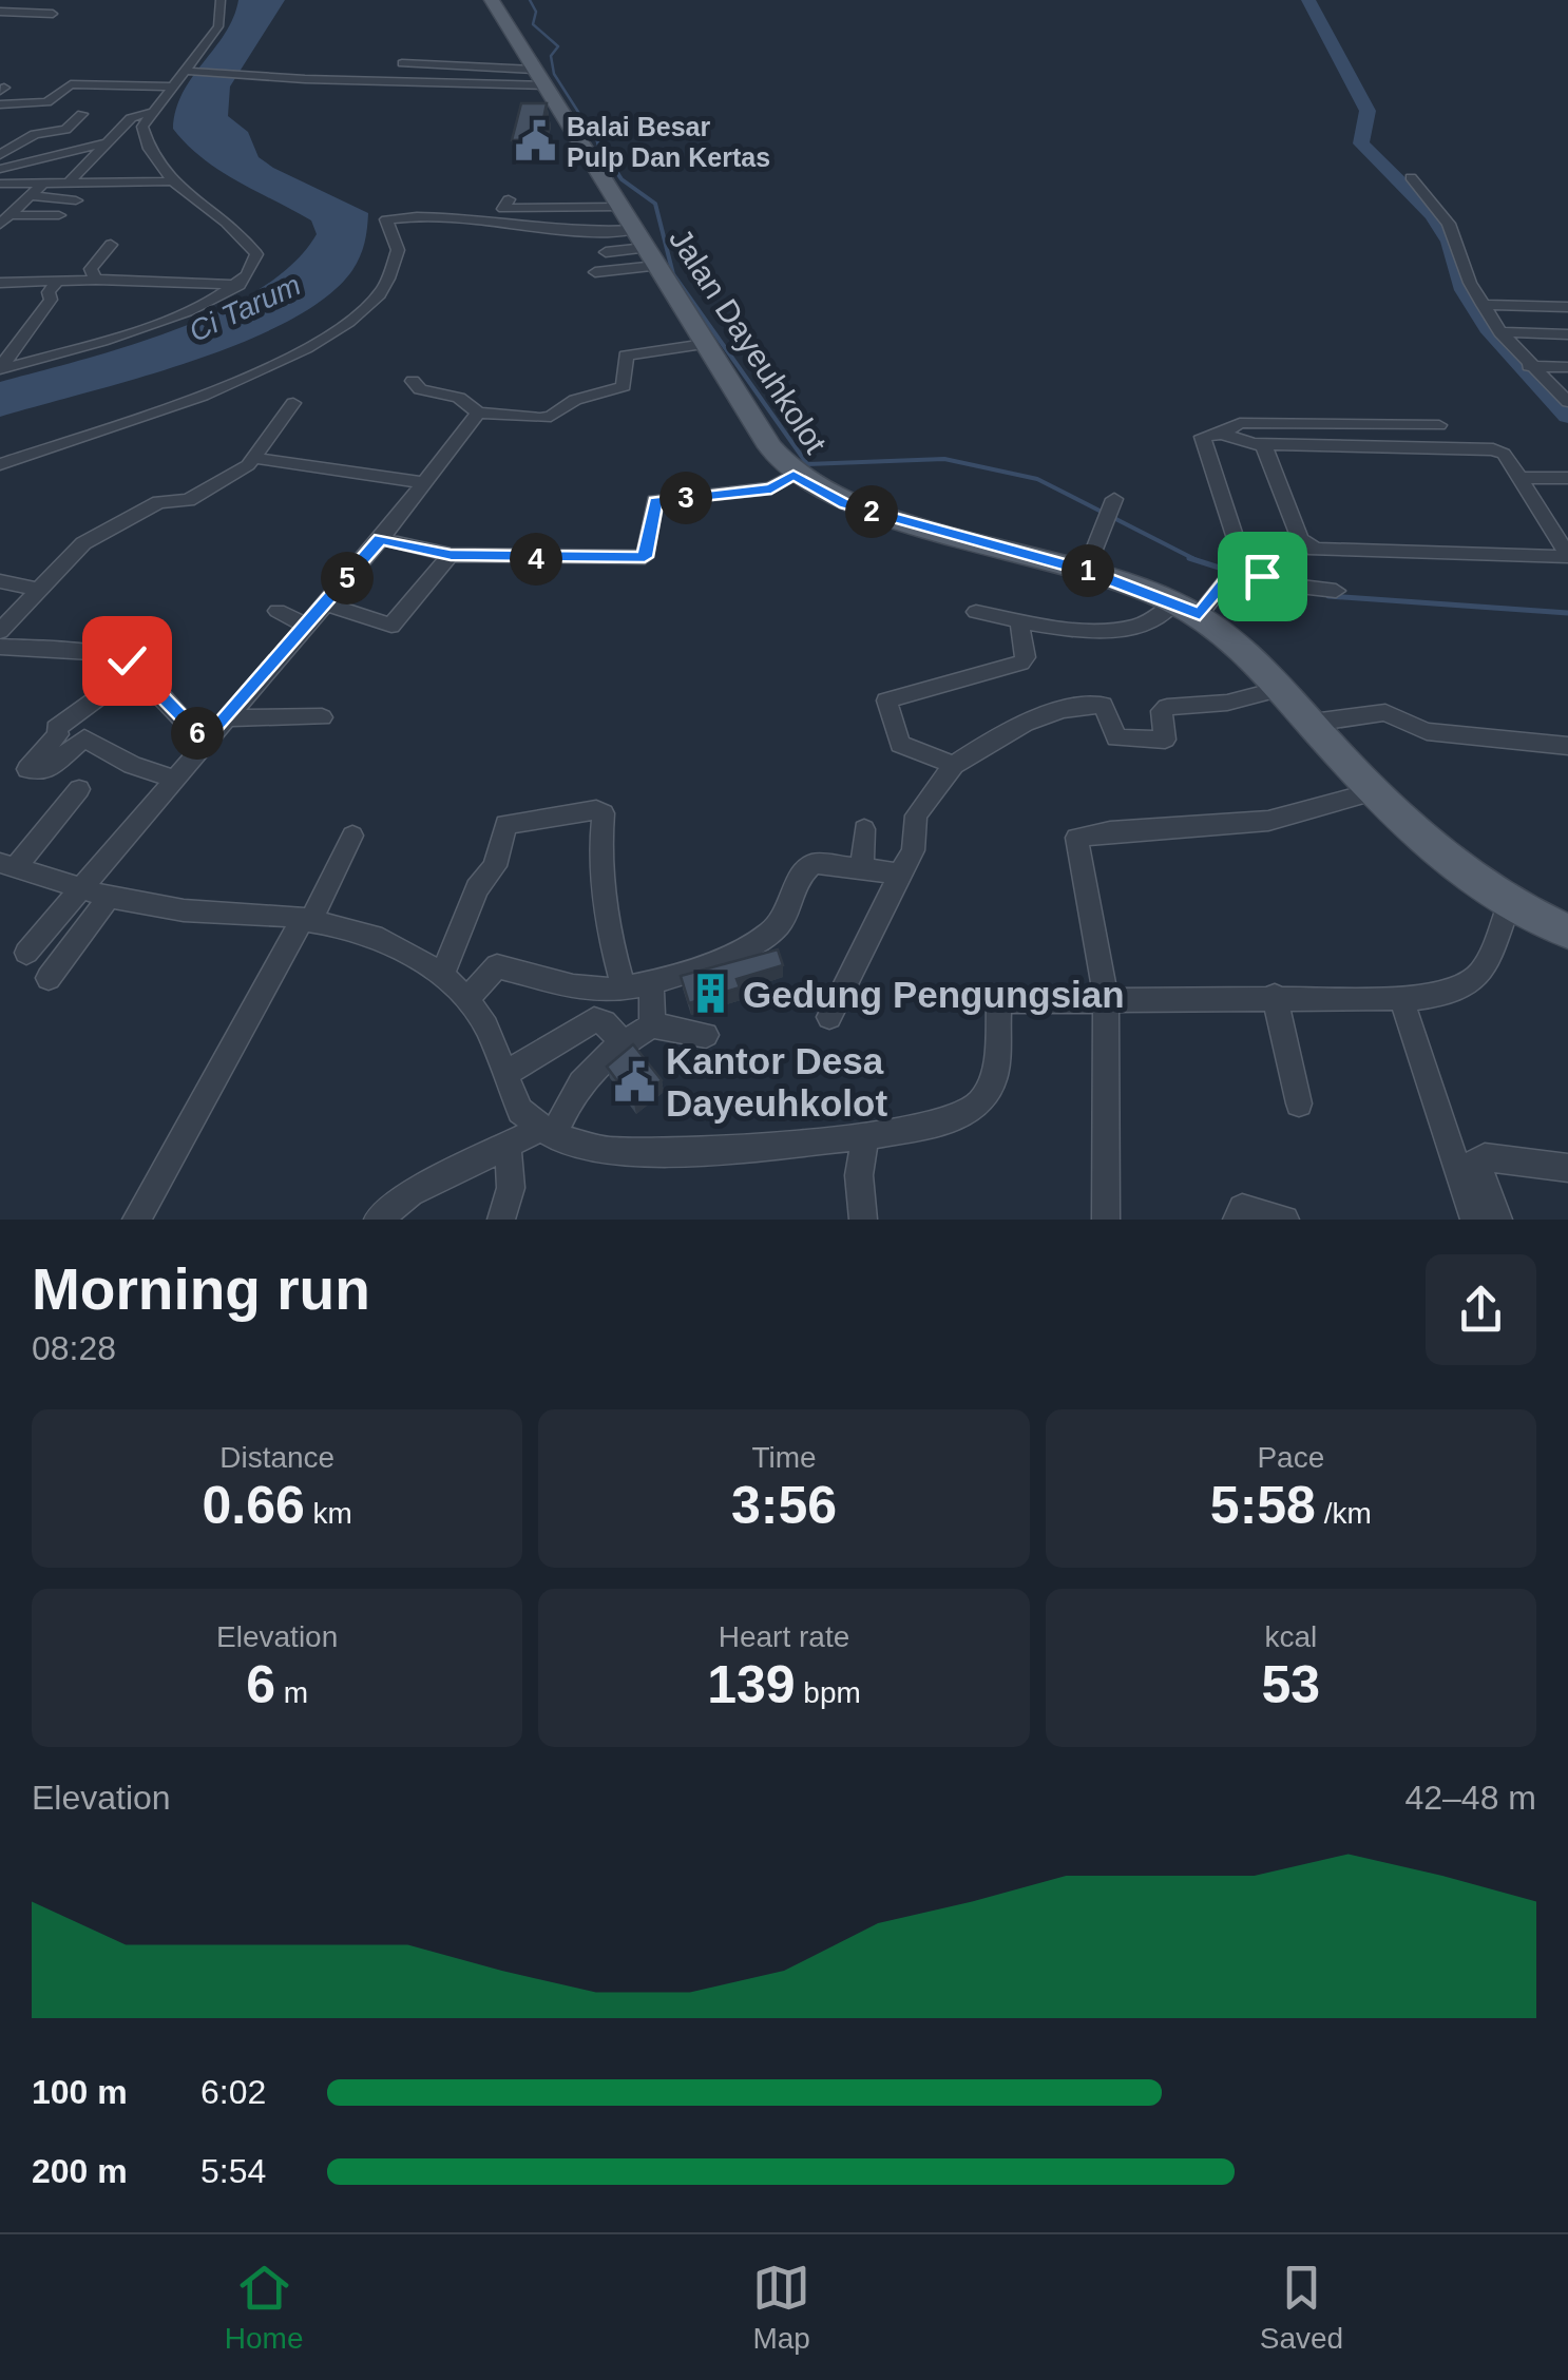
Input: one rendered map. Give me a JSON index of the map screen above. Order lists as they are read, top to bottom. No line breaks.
{"streets":{"main road":["Jalan Dayeuhkolot"]},"water":["Ci Tarum"],"places":{"public building":["Balai Besar Pulp Dan Kertas","Kantor Desa Dayeuhkolot"],"building":["Gedung Pengungsian"]},"page":{"pins":["3","2","4","1","5","6"],"heading":["Morning run","08:28"],"stats":[["Distance","0.66 km"],["Time","3:56"],["Pace","5:58 /km"],["Elevation","6 m"],["Heart rate","139 bpm"],["kcal","53"]],"chart":["Elevation","42–48 m"],"list":[{"name":"100 m","note":"6:02"},{"name":"200 m","note":"5:54"}],"tabs":["Home","Map","Saved"]}}
